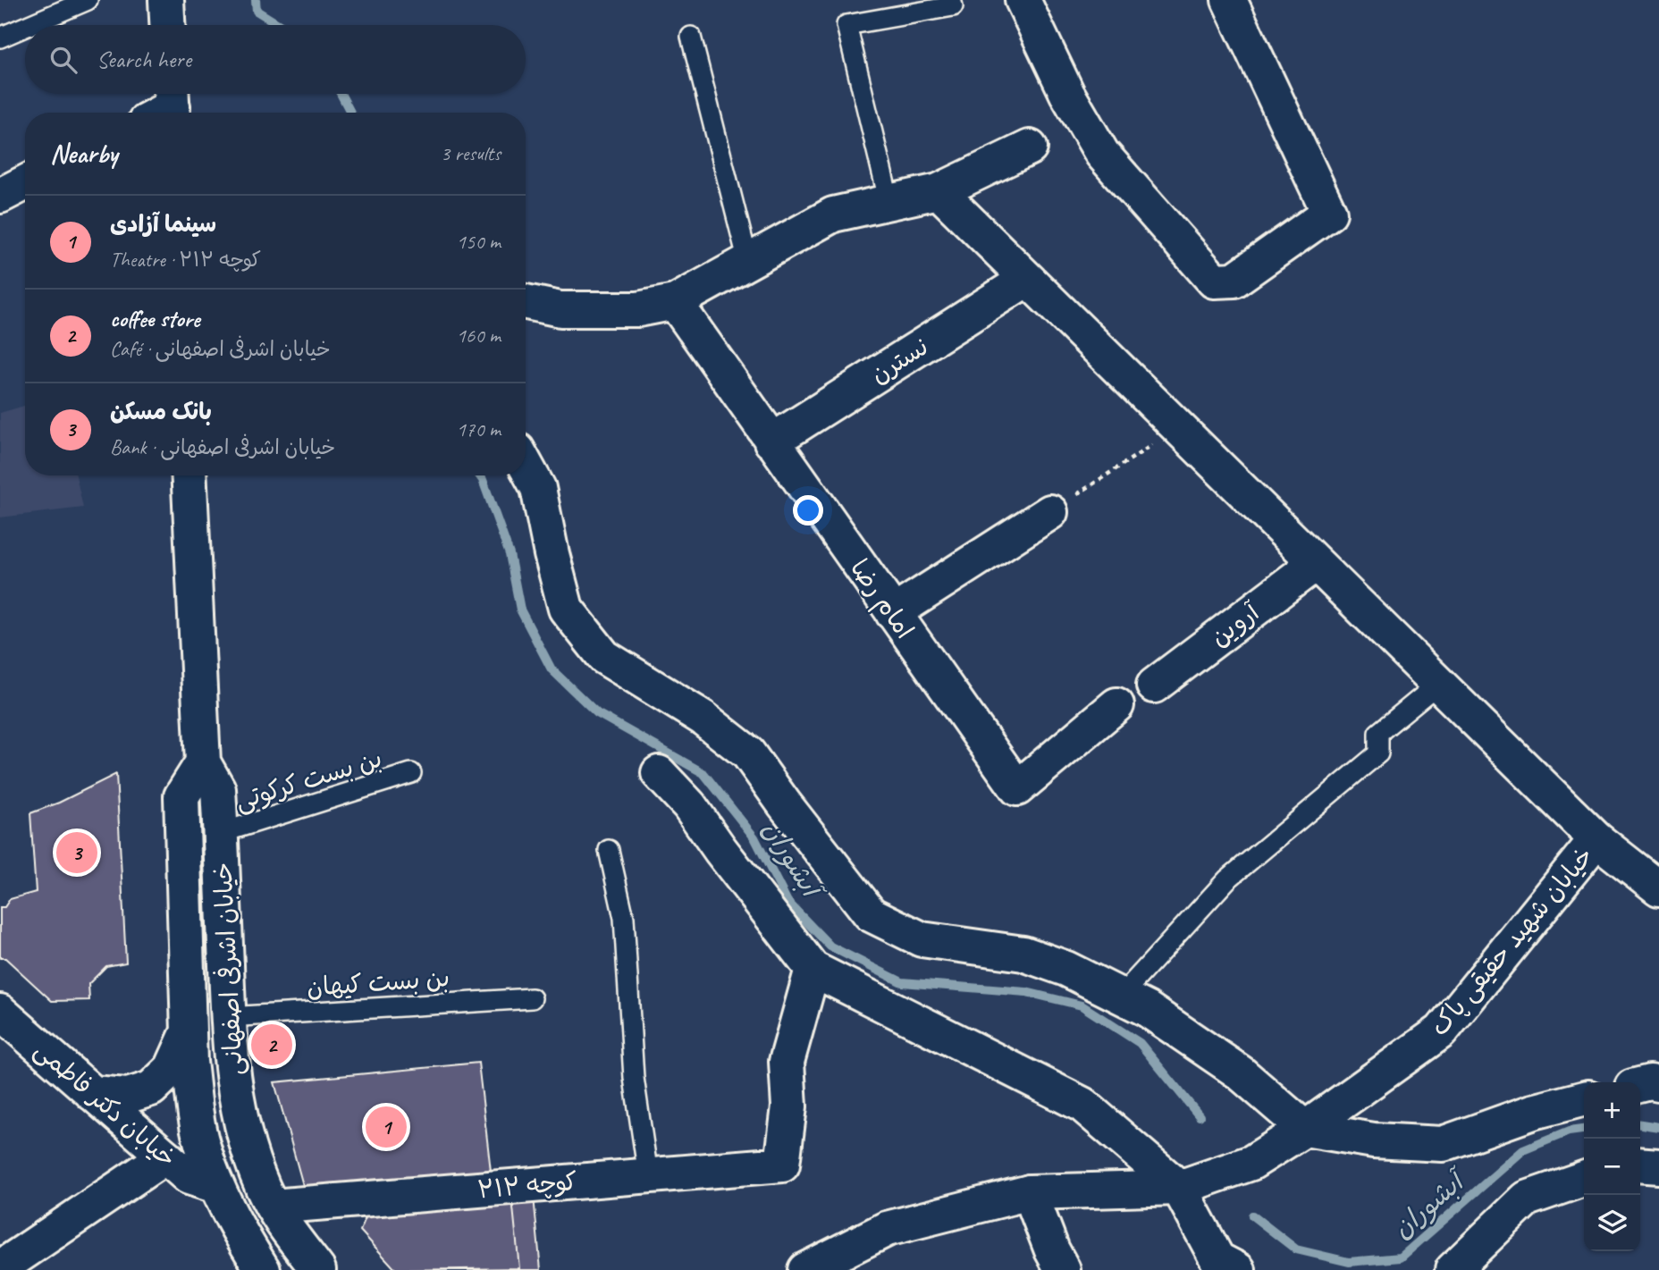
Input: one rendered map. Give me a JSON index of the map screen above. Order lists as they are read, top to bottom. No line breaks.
{"streets":{"street":["نسترن","امام رضا","آروین","خیابان شهید حقیقی پاک","خیابان اشرفی اصفهانی","خیابان دکتر فاطمی","کوچه ۲۱۲"],"lane":["بن بست کرکوتی","بن بست کیهان"]},"crossings":[["نسترن","امام رضا"],["بن بست کرکوتی","خیابان اشرفی اصفهانی"],["خیابان اشرفی اصفهانی","بن بست کیهان"],["خیابان اشرفی اصفهانی","خیابان دکتر فاطمی"],["خیابان اشرفی اصفهانی","کوچه ۲۱۲"]],"water":["آبشوران"],"page":{"search":"Search here","heading":["Nearby","3 results"],"list":[{"mark":"1","name":"سینما آزادی","note":"Theatre · کوچه ۲۱۲","value":"150 m"},{"mark":"2","name":"coffee store","note":"Café · خیابان اشرفی اصفهانی","value":"160 m"},{"mark":"3","name":"بانک مسکن","note":"Bank · خیابان اشرفی اصفهانی","value":"170 m"}],"pins":["3","2","1"],"map_buttons":["+","−"]}}
